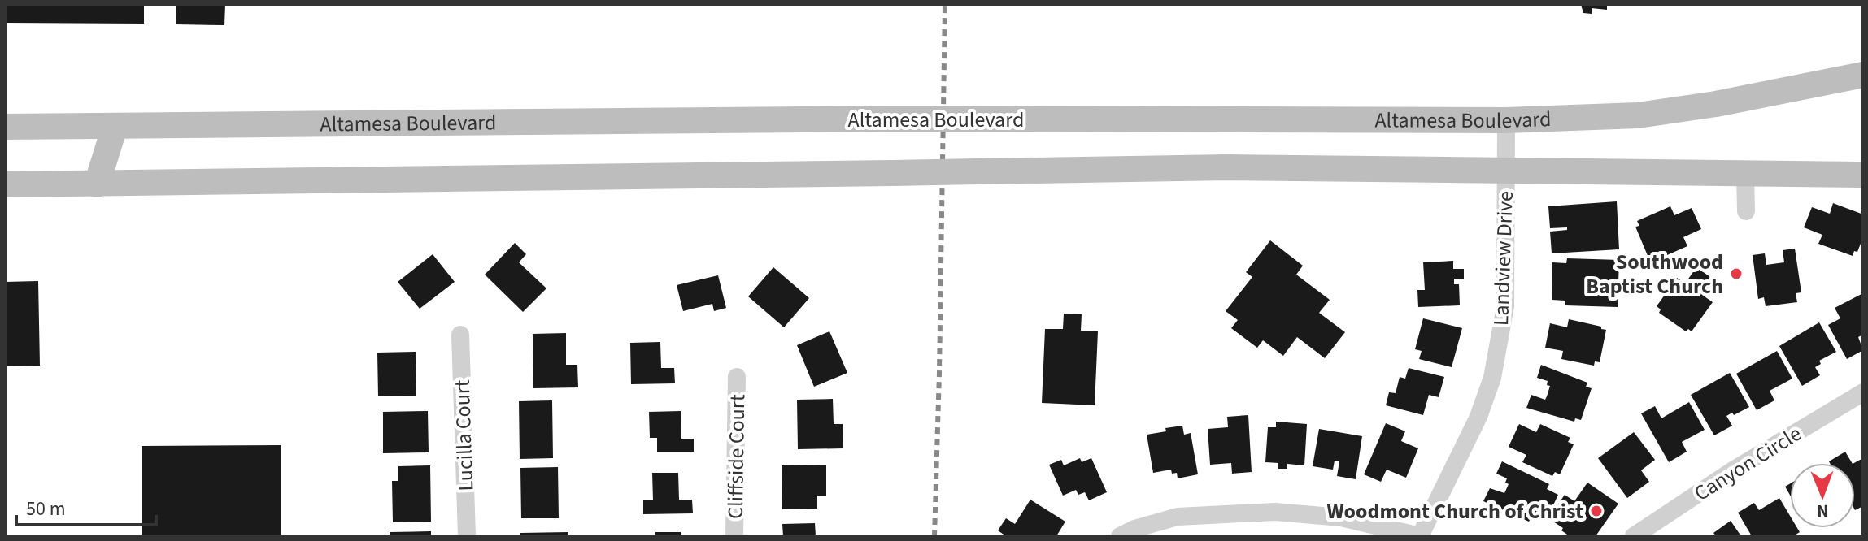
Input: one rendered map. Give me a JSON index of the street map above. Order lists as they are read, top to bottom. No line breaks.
{"streets":{"main road":["Altamesa Boulevard"],"street":["Landview Drive","Lucilla Court","Cliffside Court","Canyon Circle"]},"crossings":[["Altamesa Boulevard","Landview Drive"]],"places":["Southwood Baptist Church","Woodmont Church of Christ"],"scale_bar":"50 m","north":"bottom"}
